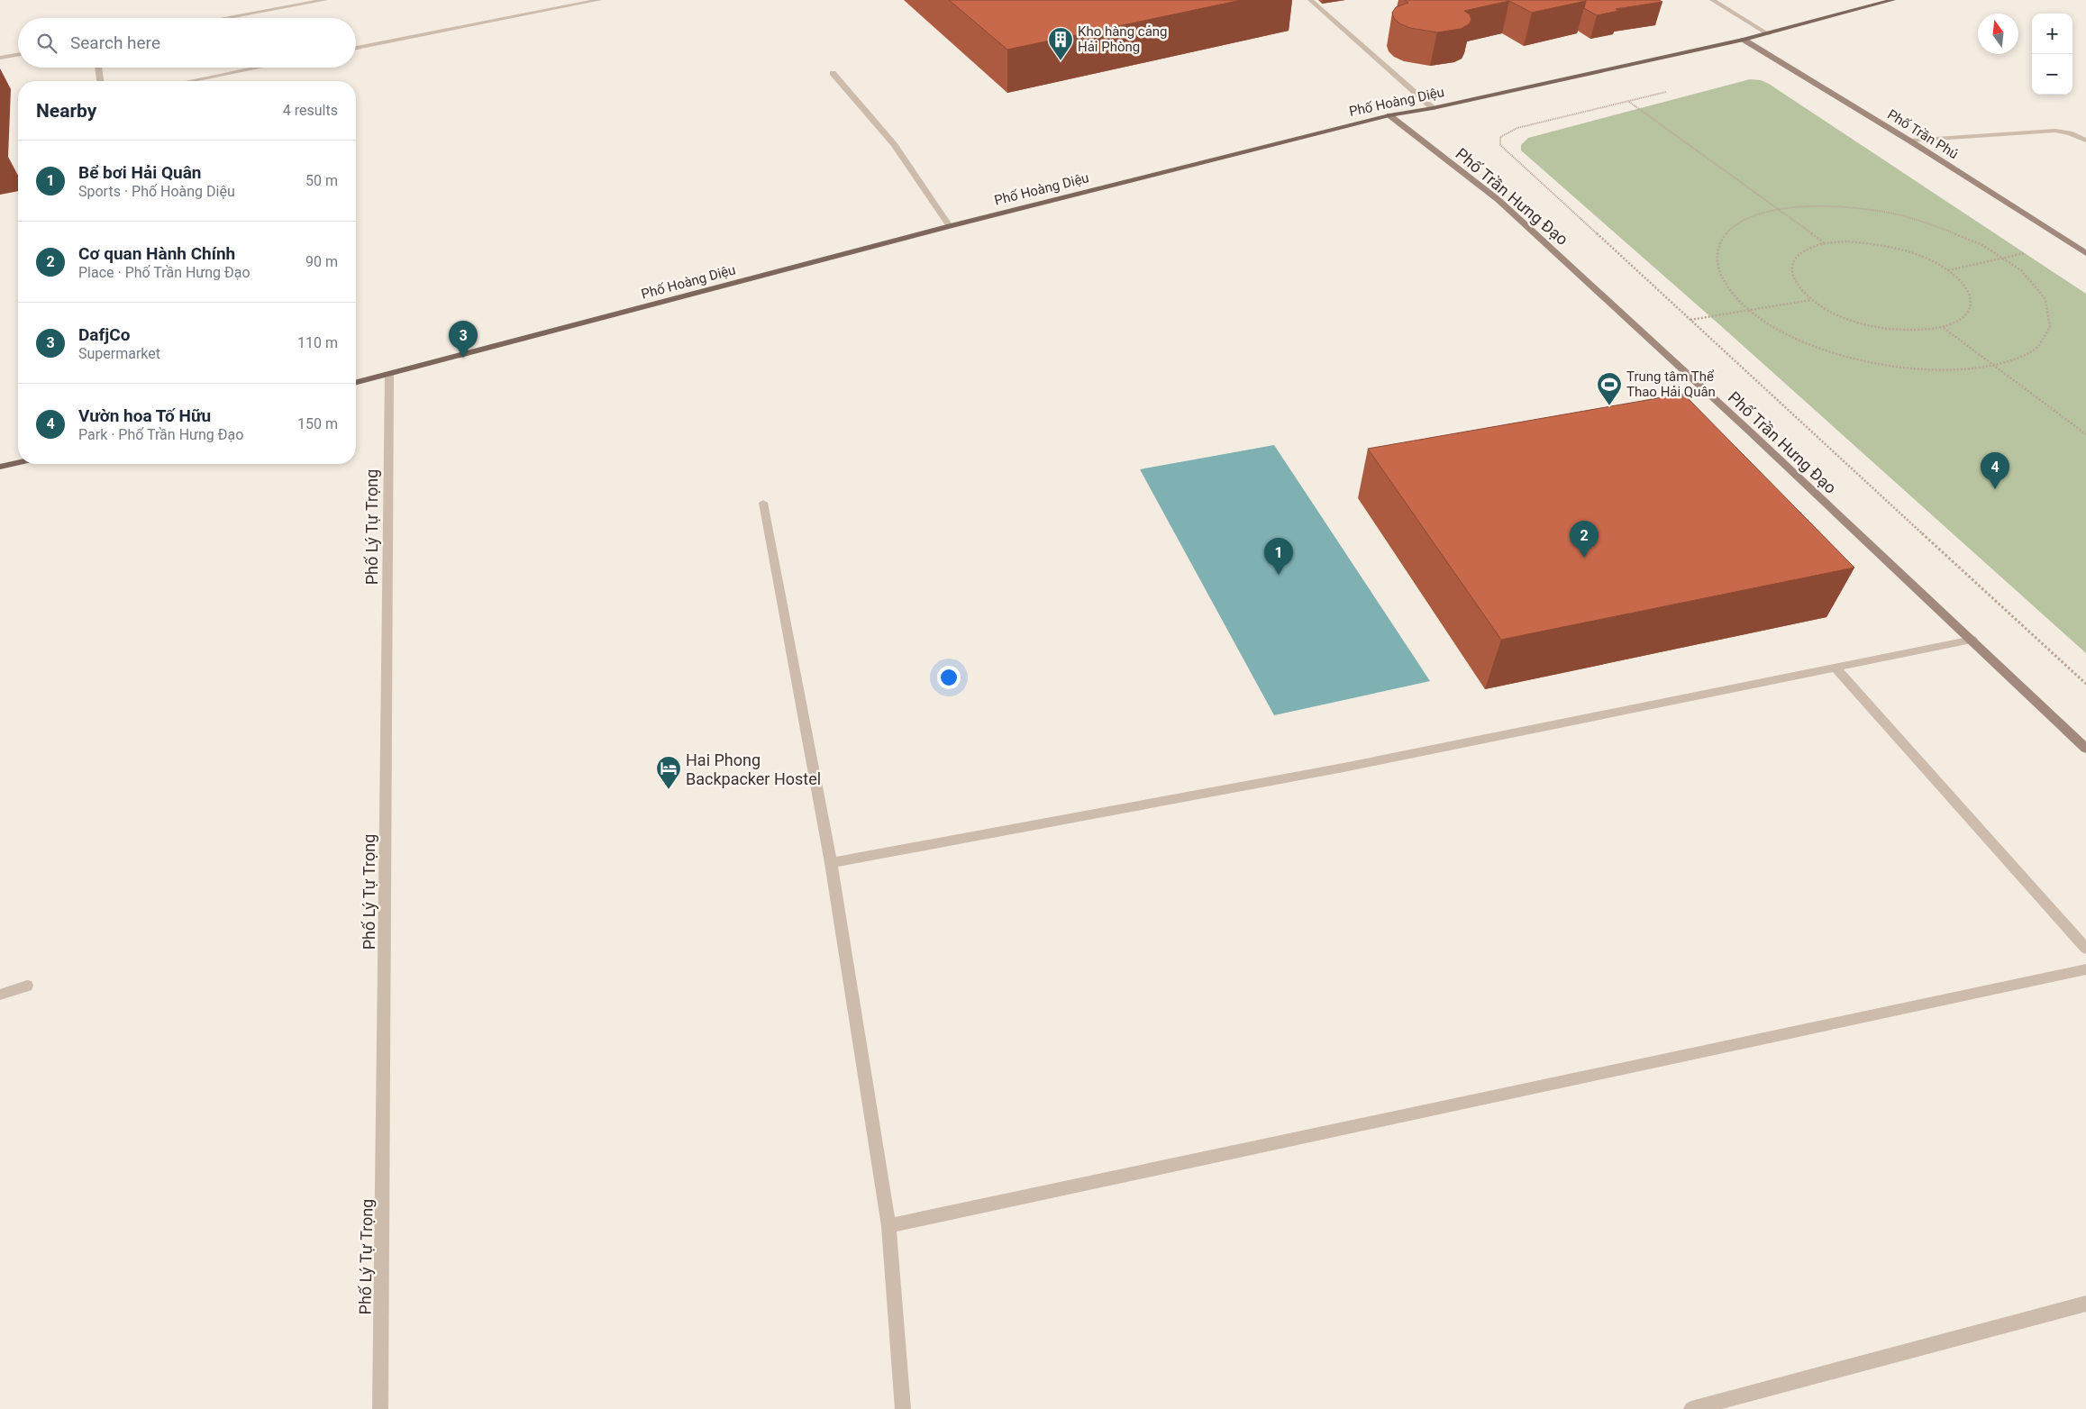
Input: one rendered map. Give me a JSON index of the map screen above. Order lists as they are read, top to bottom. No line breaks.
{"streets":{"main road":["Phố Hoàng Diệu","Phố Trần Phú","Phố Trần Hưng Đạo"],"street":["Phố Lý Tự Trọng"]},"crossings":[["Phố Hoàng Diệu","Phố Trần Phú"],["Phố Hoàng Diệu","Phố Trần Hưng Đạo"],["Phố Hoàng Diệu","Phố Lý Tự Trọng"]],"places":{"building":["Kho hàng cảng Hải Phòng"],"sports":["Trung tâm Thể Thao Hải Quân"],"hotel":["Hai Phong Backpacker Hostel"]},"north":"top","page":{"map_buttons":["+","−"],"search":"Search here","heading":["Nearby","4 results"],"list":[{"mark":"1","name":"Bể bơi Hải Quân","note":"Sports · Phố Hoàng Diệu","value":"50 m"},{"mark":"2","name":"Cơ quan Hành Chính","note":"Place · Phố Trần Hưng Đạo","value":"90 m"},{"mark":"3","name":"DafjCo","note":"Supermarket","value":"110 m"},{"mark":"4","name":"Vườn hoa Tố Hữu","note":"Park · Phố Trần Hưng Đạo","value":"150 m"}],"pins":["3","4","2","1"]}}
